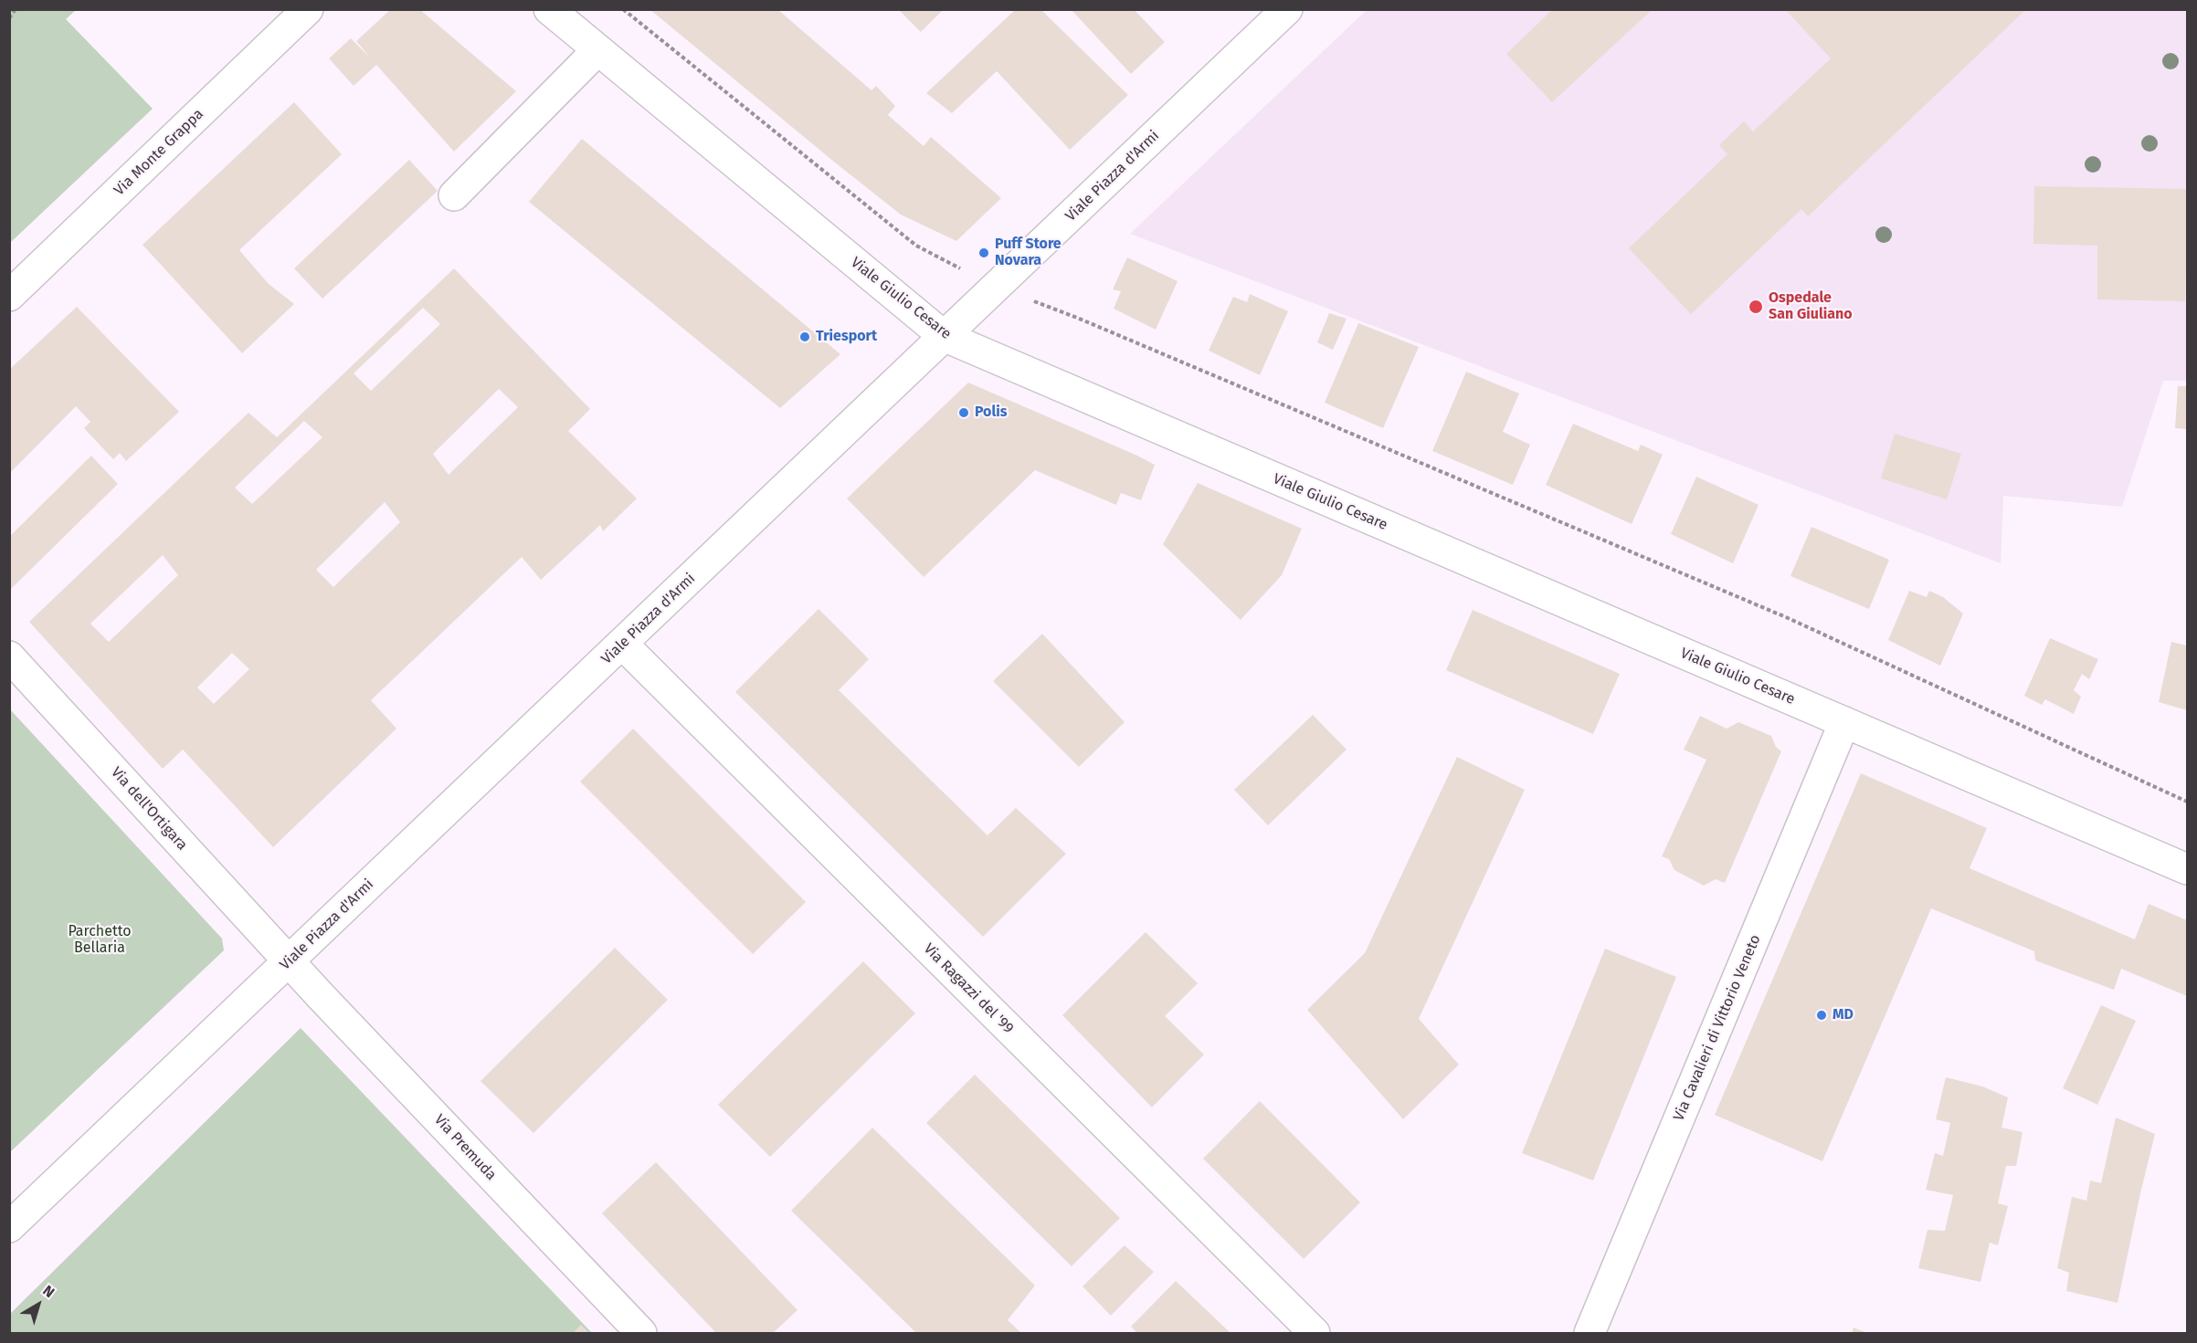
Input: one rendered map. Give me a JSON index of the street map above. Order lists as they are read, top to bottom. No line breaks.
{"streets":{"street":["Via Monte Grappa","Viale Piazza d'Armi","Viale Giulio Cesare","Via dell'Ortigara","Via Ragazzi del '99","Via Cavalieri di Vittorio Veneto","Via Premuda"]},"crossings":[["Viale Piazza d'Armi","Viale Giulio Cesare"],["Viale Piazza d'Armi","Via dell'Ortigara"],["Viale Piazza d'Armi","Via Ragazzi del '99"],["Viale Piazza d'Armi","Via Premuda"],["Viale Giulio Cesare","Via Cavalieri di Vittorio Veneto"],["Via dell'Ortigara","Via Premuda"]],"parks":["Parchetto Bellaria"],"places":["Puff Store Novara","Ospedale San Giuliano","Triesport","Polis","MD"],"north":"top right"}
